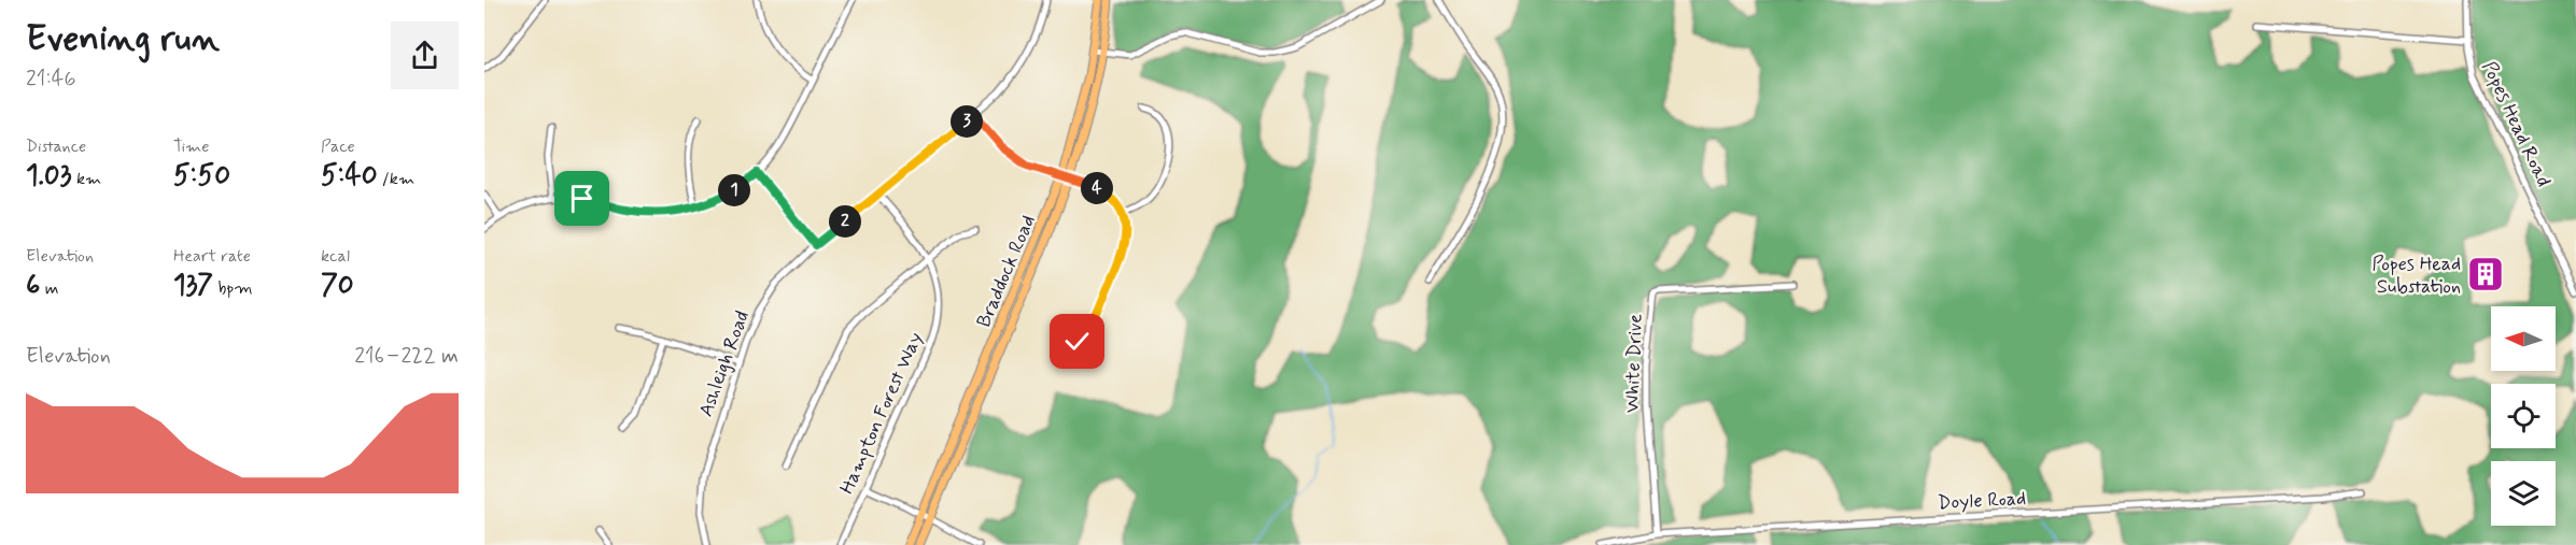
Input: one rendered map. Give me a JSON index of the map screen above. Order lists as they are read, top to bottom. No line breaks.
{"streets":{"main road":["Braddock Road"],"street":["Popes Head Road","Ashleigh Road","White Drive","Hampton Forest Way","Doyle Road"]},"crossings":[["Ashleigh Road","Hampton Forest Way"],["White Drive","Doyle Road"]],"places":{"building":["Popes Head Substation"]},"north":"left","page":{"heading":["Evening run","21:46"],"pins":["3","4","1","2"],"stats":[["Distance","1.03 km"],["Time","5:50"],["Pace","5:40 /km"],["Elevation","6 m"],["Heart rate","137 bpm"],["kcal","70"]],"chart":["Elevation","216–222 m"]}}
